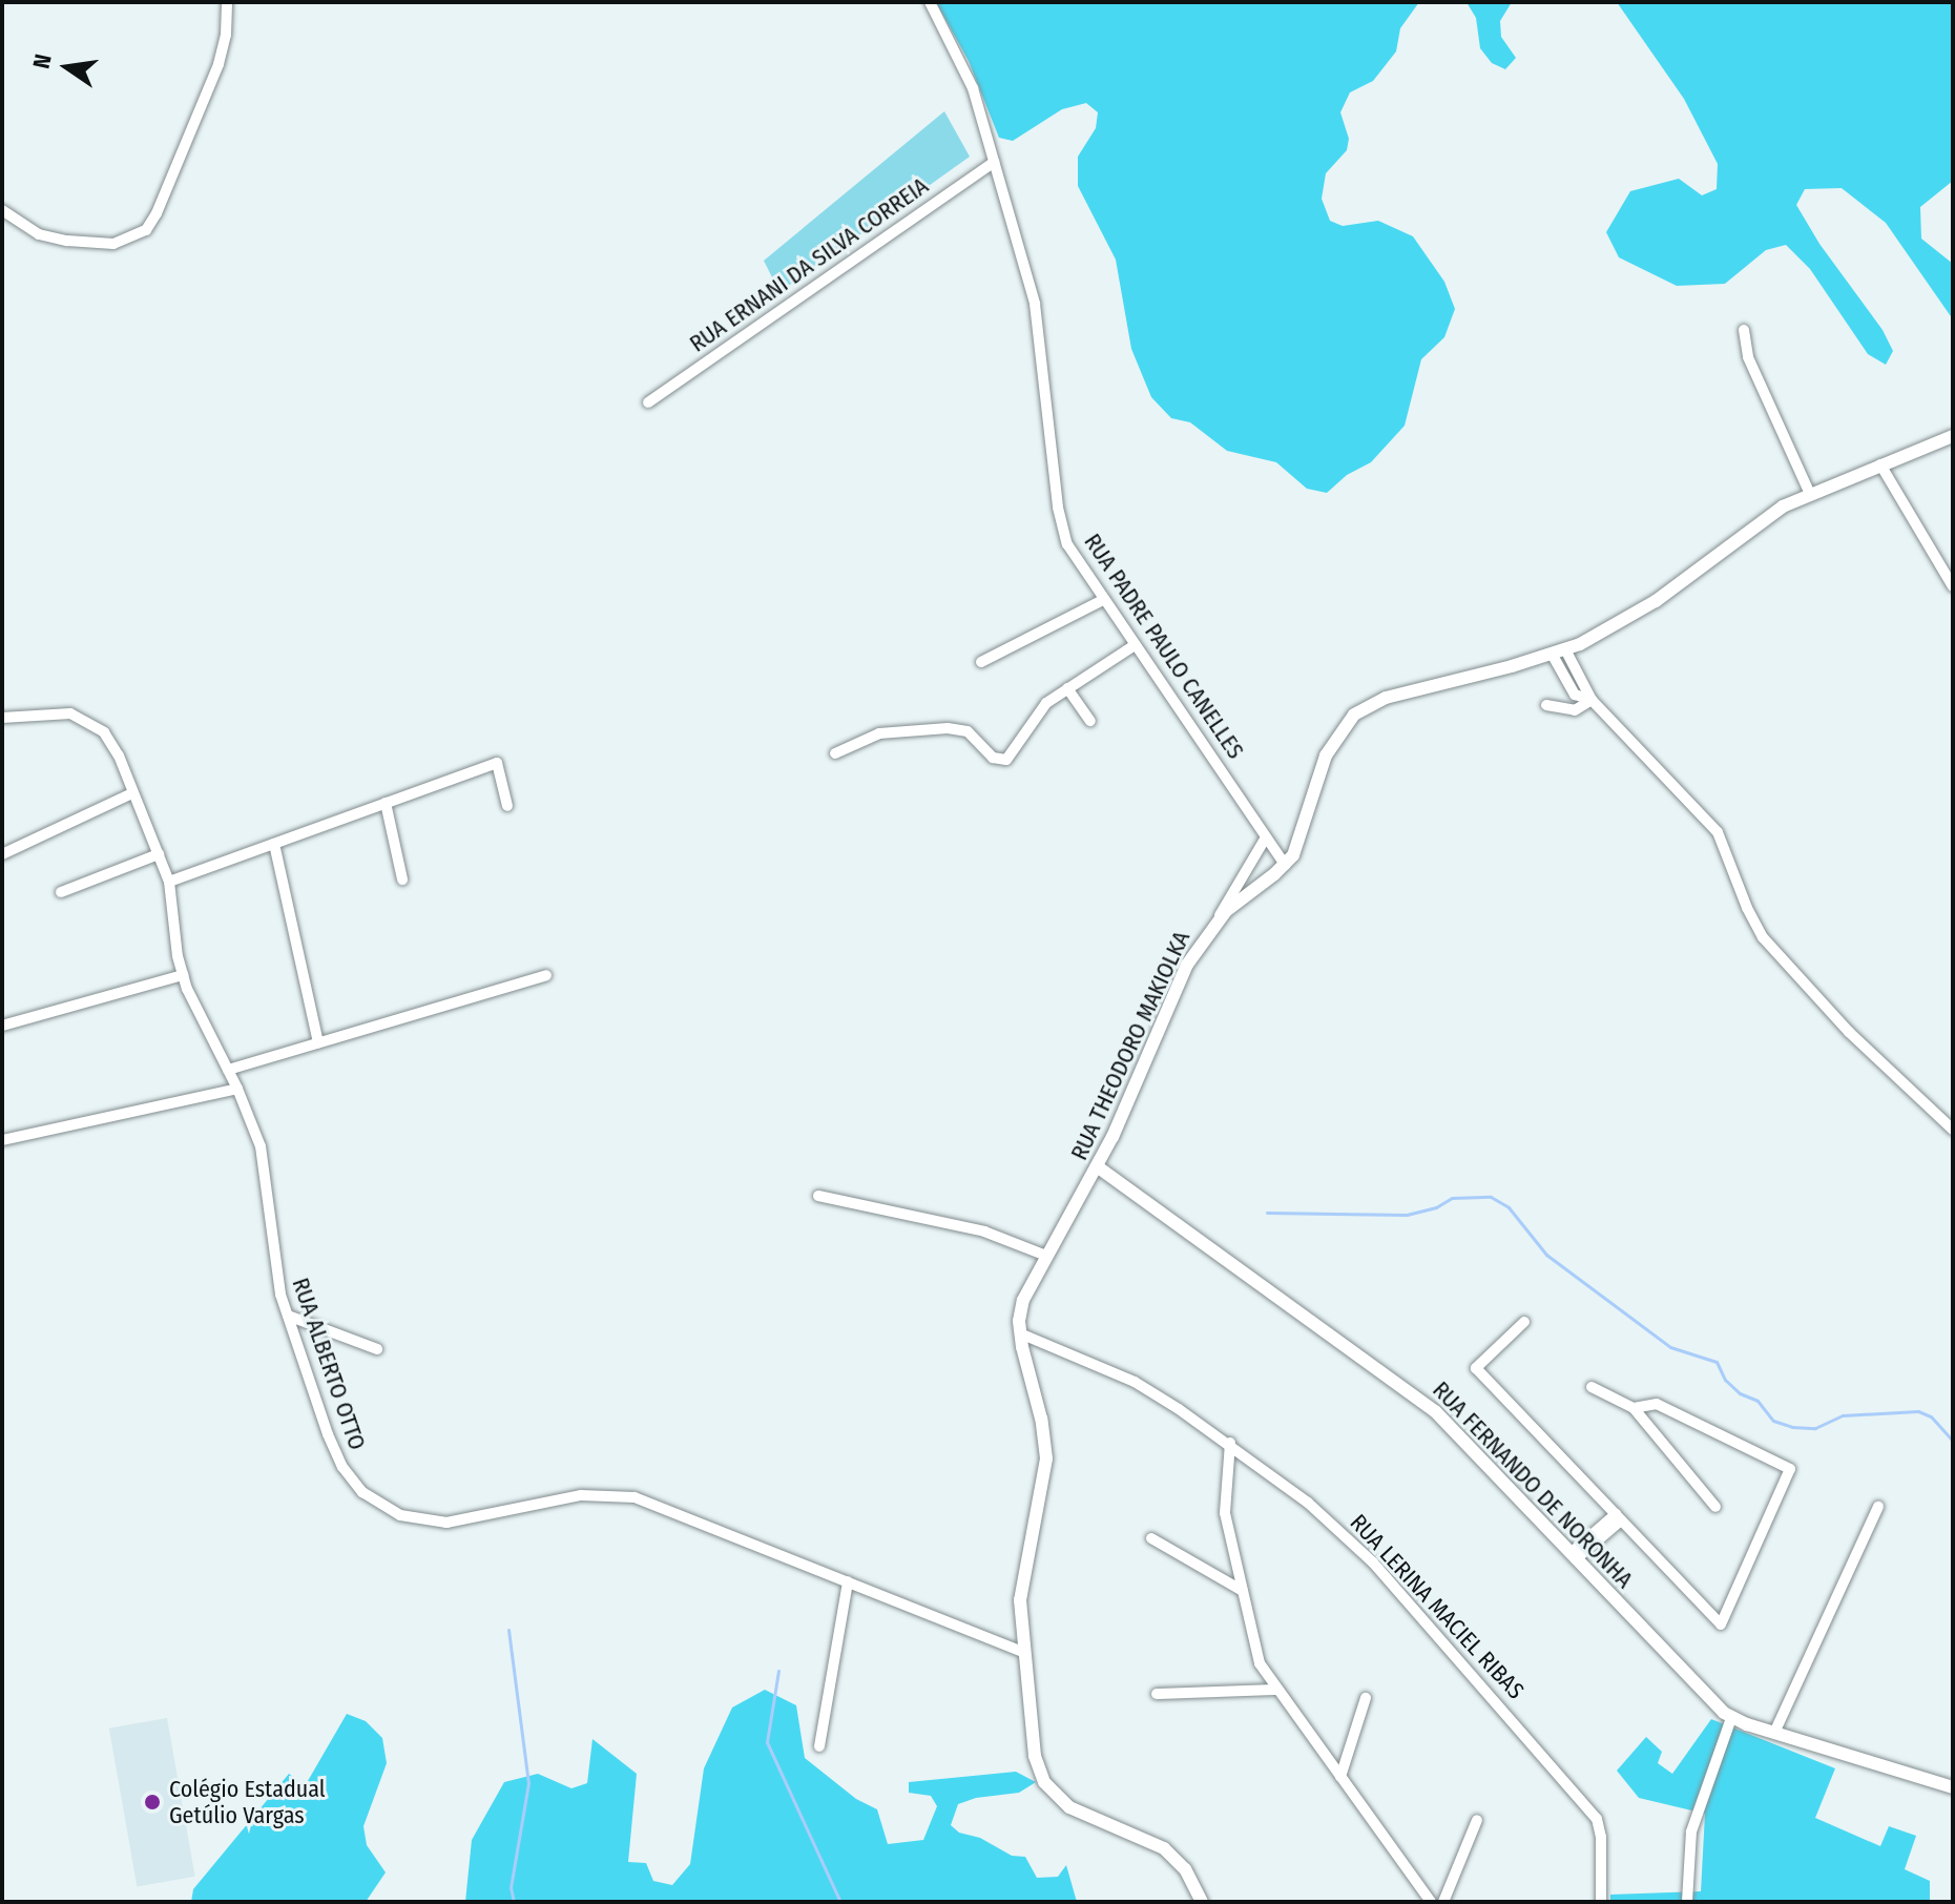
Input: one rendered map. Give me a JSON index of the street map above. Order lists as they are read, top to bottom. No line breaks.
{"streets":{"main road":["RUA THEODORO MAKIOLKA","RUA FERNANDO DE NORONHA"],"street":["RUA ERNANI DA SILVA CORREIA","RUA PADRE PAULO CANELLES","RUA ALBERTO OTTO","RUA LERINA MACIEL RIBAS"]},"crossings":[["RUA ERNANI DA SILVA CORREIA","RUA PADRE PAULO CANELLES"],["RUA PADRE PAULO CANELLES","RUA THEODORO MAKIOLKA"],["RUA THEODORO MAKIOLKA","RUA ALBERTO OTTO"],["RUA THEODORO MAKIOLKA","RUA FERNANDO DE NORONHA"],["RUA THEODORO MAKIOLKA","RUA LERINA MACIEL RIBAS"]],"places":["Colégio Estadual Getúlio Vargas"],"north":"left"}
